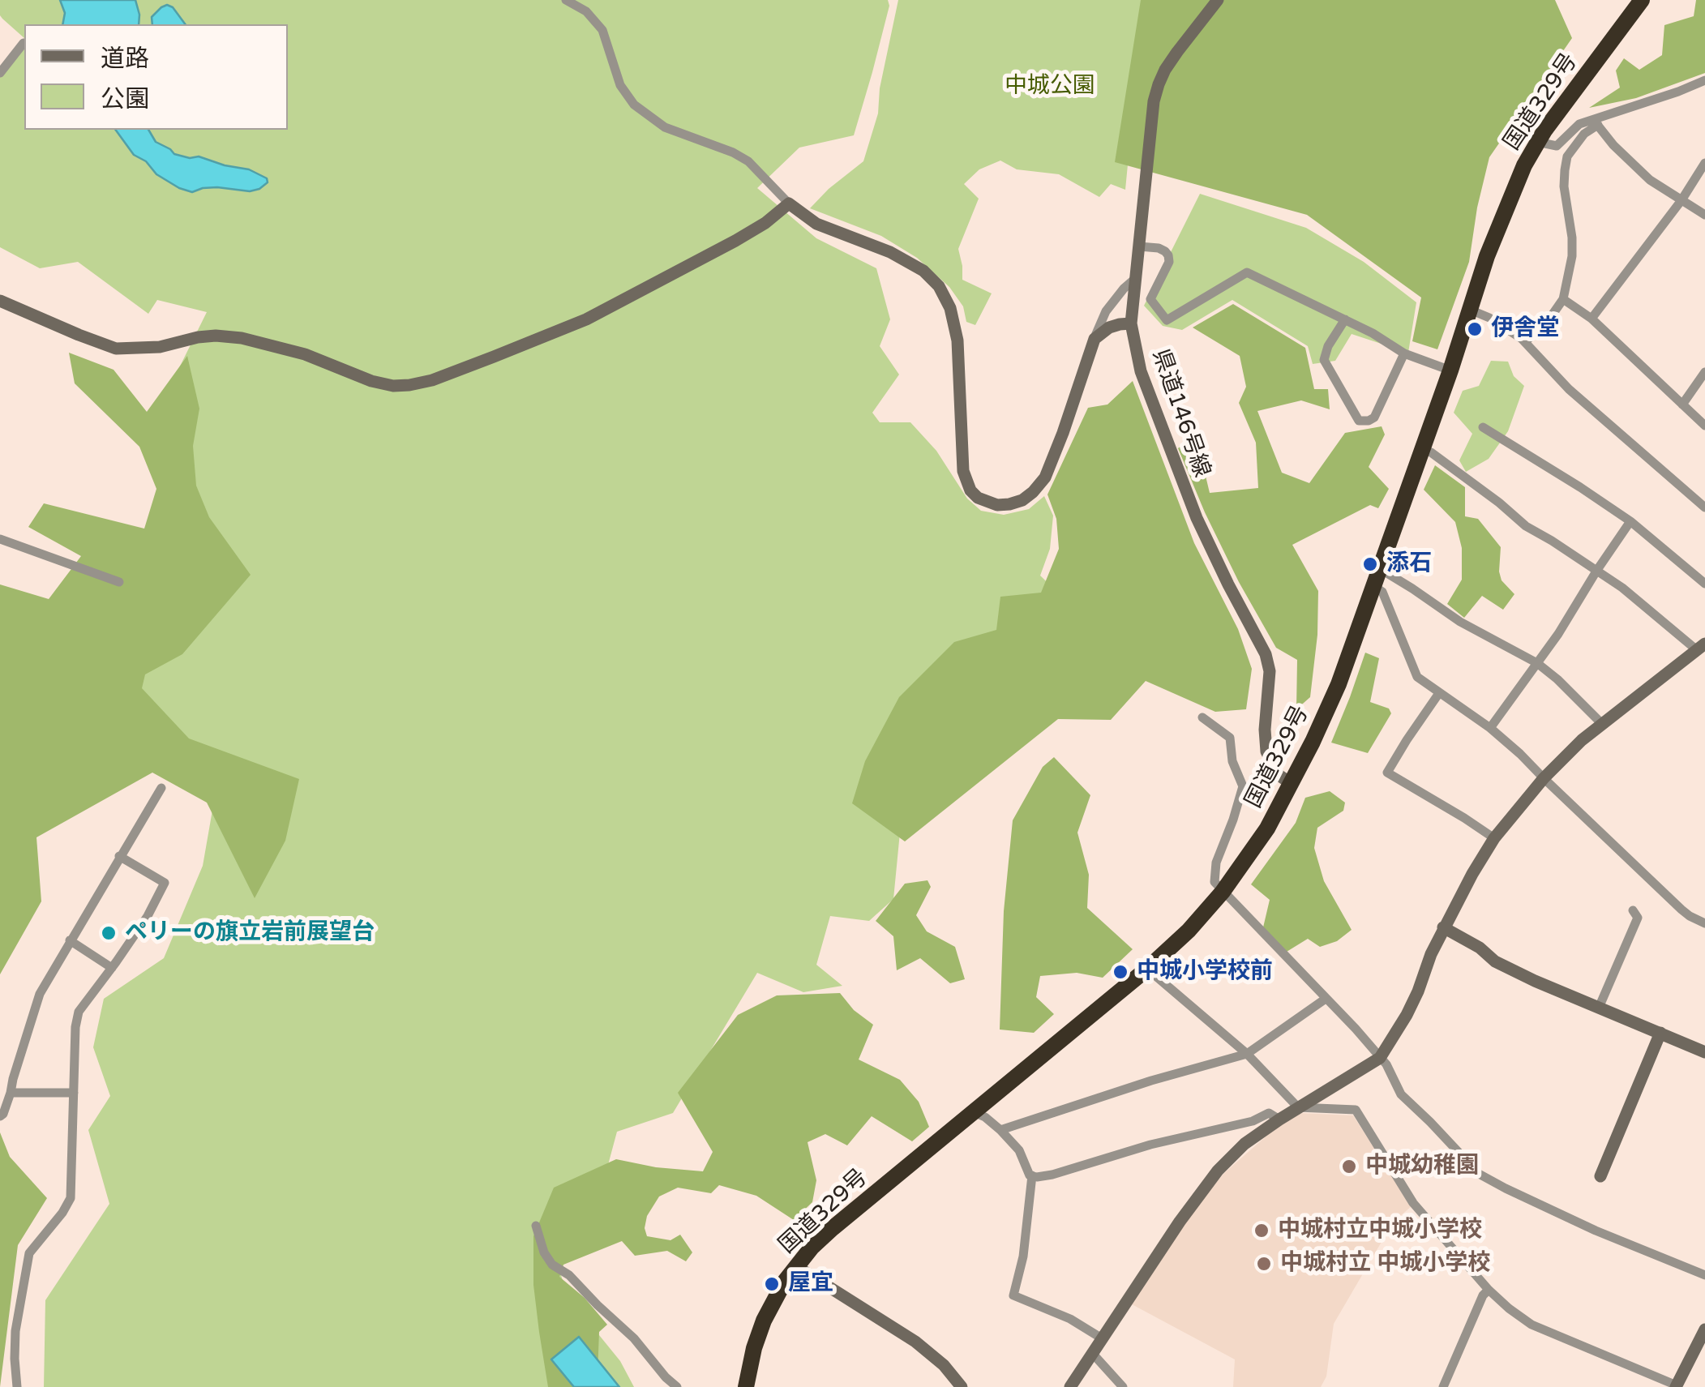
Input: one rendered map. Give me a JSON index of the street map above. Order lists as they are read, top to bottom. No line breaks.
{"streets":{"highway":["国道329号"],"street":["県道146号線"]},"crossings":[["国道329号","県道146号線"]],"parks":["中城公園"],"places":["伊舎堂","添石","ペリーの旗立岩前展望台","中城小学校前","中城幼稚園","中城村立中城小学校","中城村立 中城小学校","屋宜"],"legend":["道路","公園"]}
